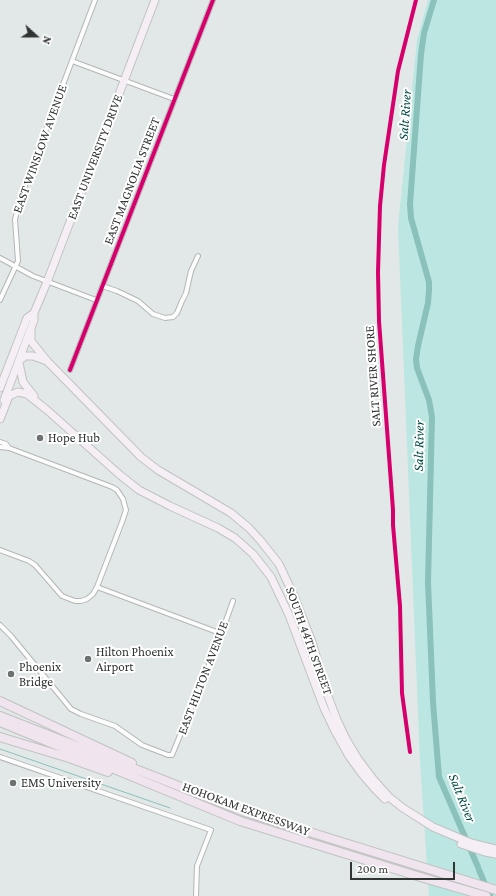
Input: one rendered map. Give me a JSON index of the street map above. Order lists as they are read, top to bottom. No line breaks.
{"streets":{"highway":["HOHOKAM EXPRESSWAY"],"main road":["EAST UNIVERSITY DRIVE","SOUTH 44TH STREET"],"street":["EAST WINSLOW AVENUE","EAST MAGNOLIA STREET","EAST HILTON AVENUE"],"cycle path":["SALT RIVER SHORE"]},"crossings":[["EAST UNIVERSITY DRIVE","SOUTH 44TH STREET"]],"water":["Salt River"],"places":["Hope Hub","Hilton Phoenix Airport","Phoenix Bridge","EMS University"],"scale_bar":"200 m","north":"right"}
